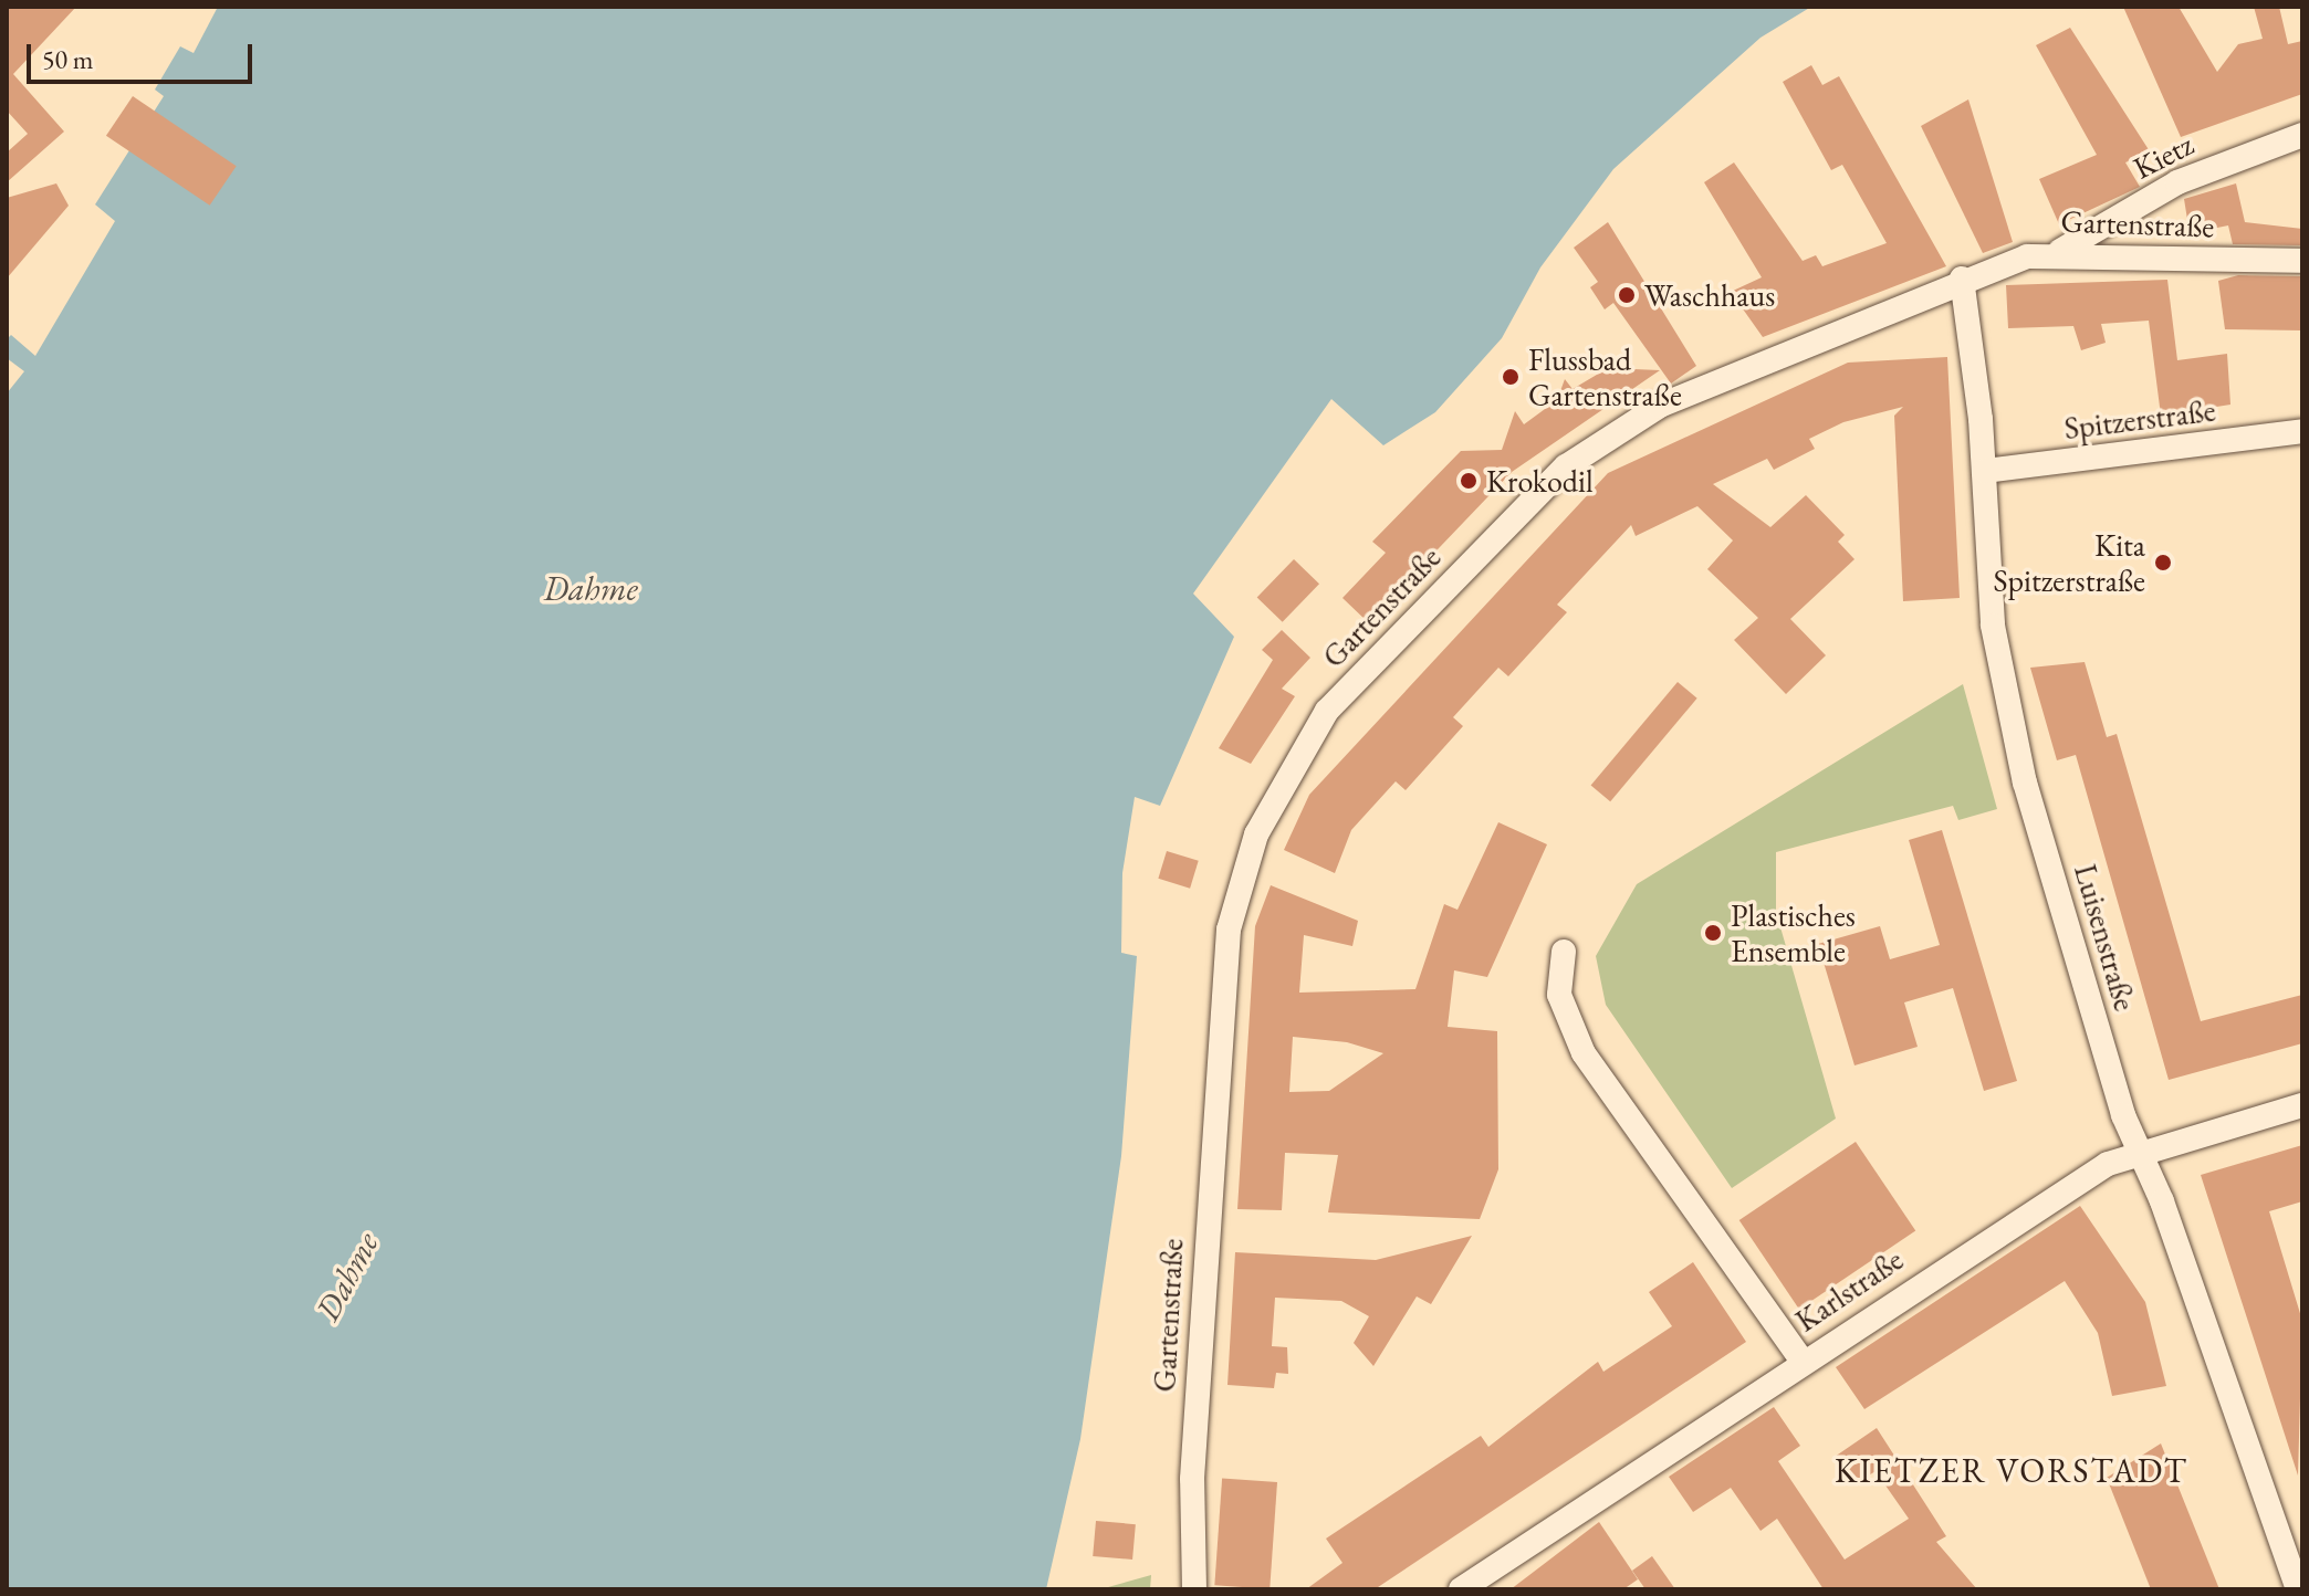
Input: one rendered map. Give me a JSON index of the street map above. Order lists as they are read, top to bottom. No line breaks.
{"streets":{"street":["Kietz","Gartenstraße","Spitzerstraße","Luisenstraße","Karlstraße"]},"crossings":[["Kietz","Gartenstraße"],["Gartenstraße","Luisenstraße"],["Spitzerstraße","Luisenstraße"],["Luisenstraße","Karlstraße"]],"districts":["KIETZER VORSTADT"],"water":["Dahme"],"places":["Waschhaus","Flussbad Gartenstraße","Krokodil","Kita Spitzerstraße","Plastisches Ensemble"],"scale_bar":"50 m"}
